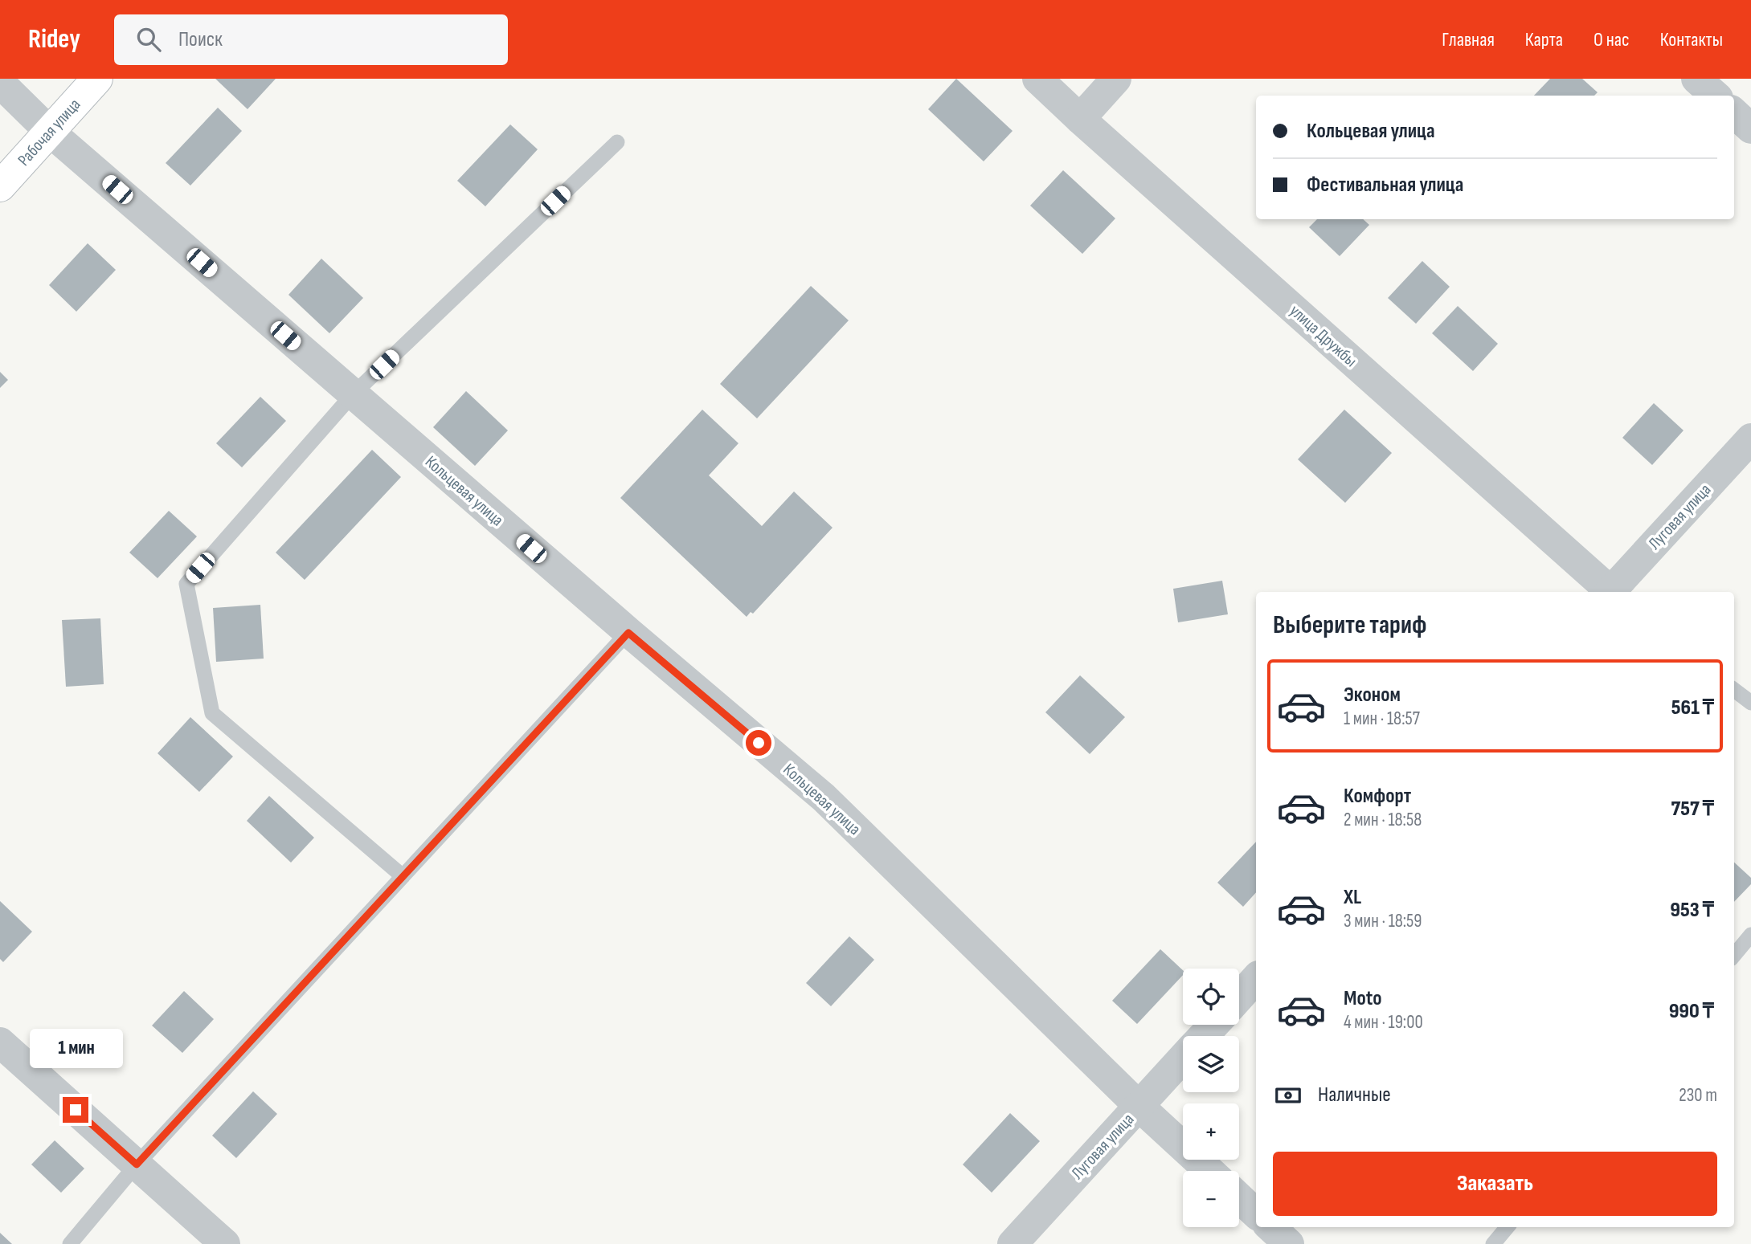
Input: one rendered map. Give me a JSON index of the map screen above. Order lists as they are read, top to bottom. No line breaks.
{"streets":{"main road":["Рабочая улица"],"street":["улица Дружбы","Кольцевая улица","Луговая улица"]},"crossings":[["Рабочая улица","Кольцевая улица"],["Кольцевая улица","Луговая улица"]],"page":{"header":"Ridey","search":"Поиск","nav":["Главная","Карта","О нас","Контакты"],"banner":["Кольцевая улица","Фестивальная улица"],"heading":"Выберите тариф","list":[{"name":"Эконом","note":"1 мин · 18:57","value":"561 ₸"},{"name":"Комфорт","note":"2 мин · 18:58","value":"757 ₸"},{"name":"XL","note":"3 мин · 18:59","value":"953 ₸"},{"name":"Moto","note":"4 мин · 19:00","value":"990 ₸"}],"map_buttons":["+","−"],"bubble":"1 мин","pay":["Наличные","230 m"],"buttons":"Заказать"}}
